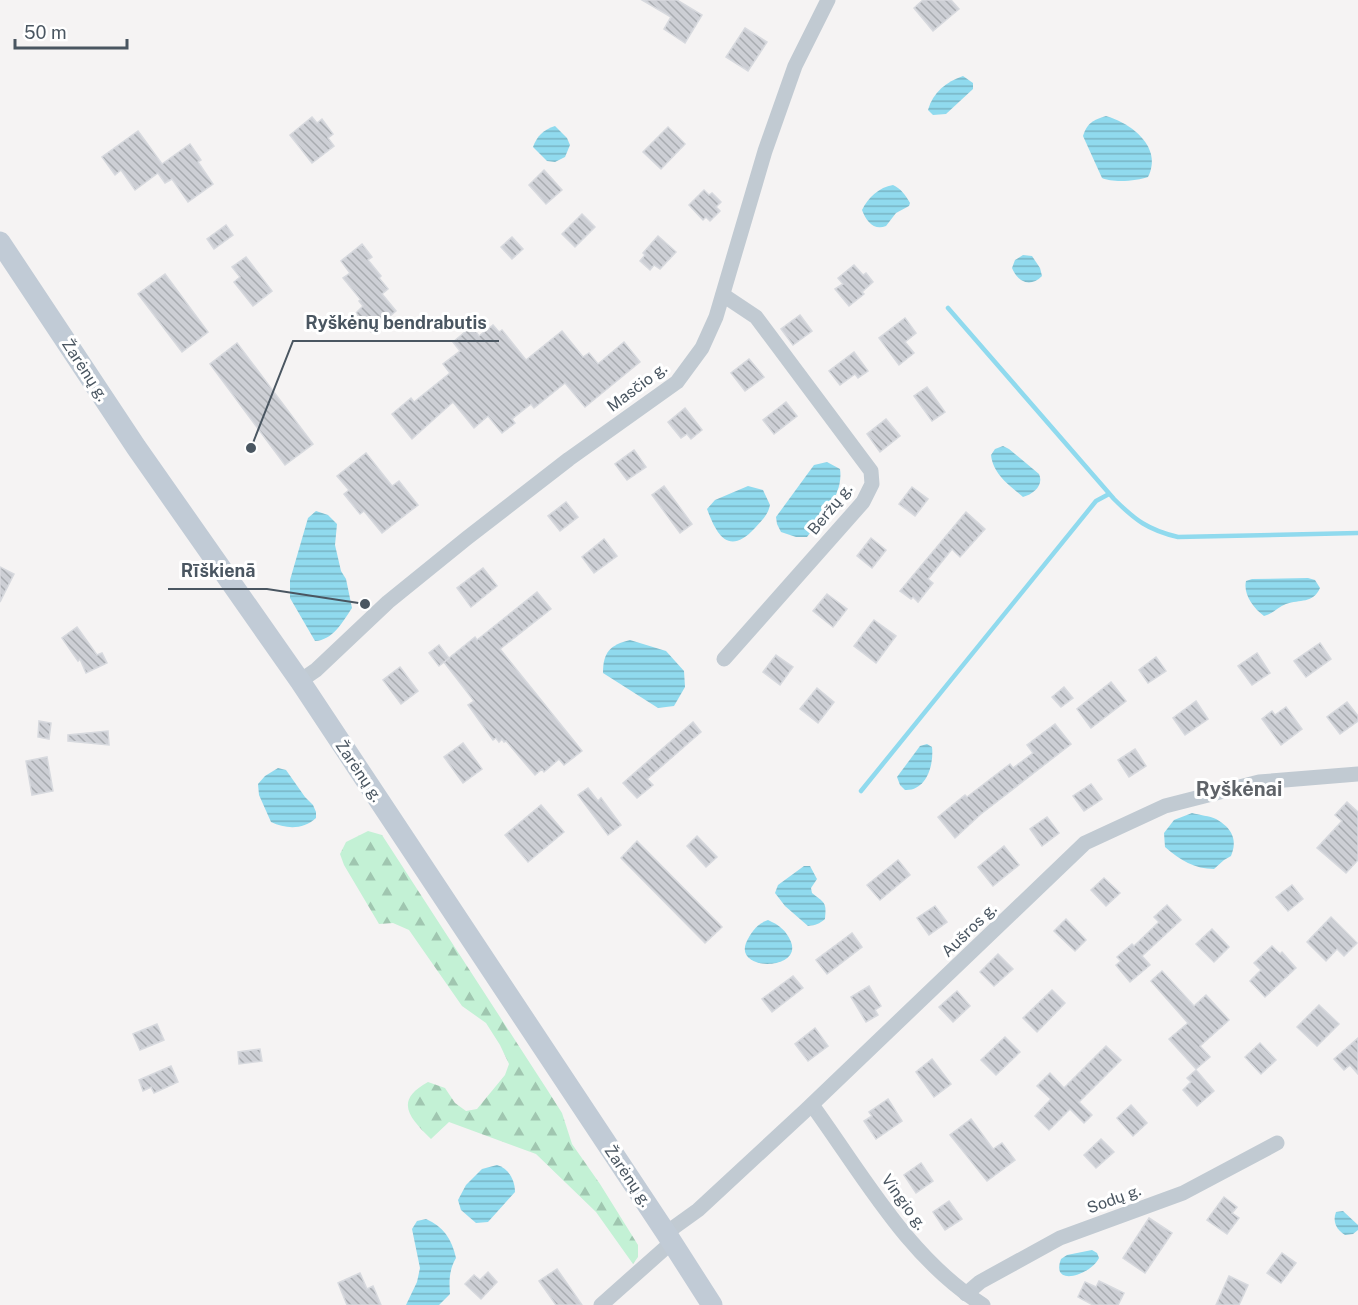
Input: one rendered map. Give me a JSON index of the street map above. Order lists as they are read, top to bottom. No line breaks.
{"streets":{"main road":["Žarėnų g."],"street":["Masčio g.","Beržų g.","Aušros g.","Sodų g.","Vingio g."]},"crossings":[["Žarėnų g.","Masčio g."],["Žarėnų g.","Aušros g."],["Masčio g.","Beržų g."],["Aušros g.","Vingio g."],["Sodų g.","Vingio g."]],"districts":["Ryškėnai"],"places":["Ryškėnų bendrabutis","Rīškienā"],"scale_bar":"50 m"}
